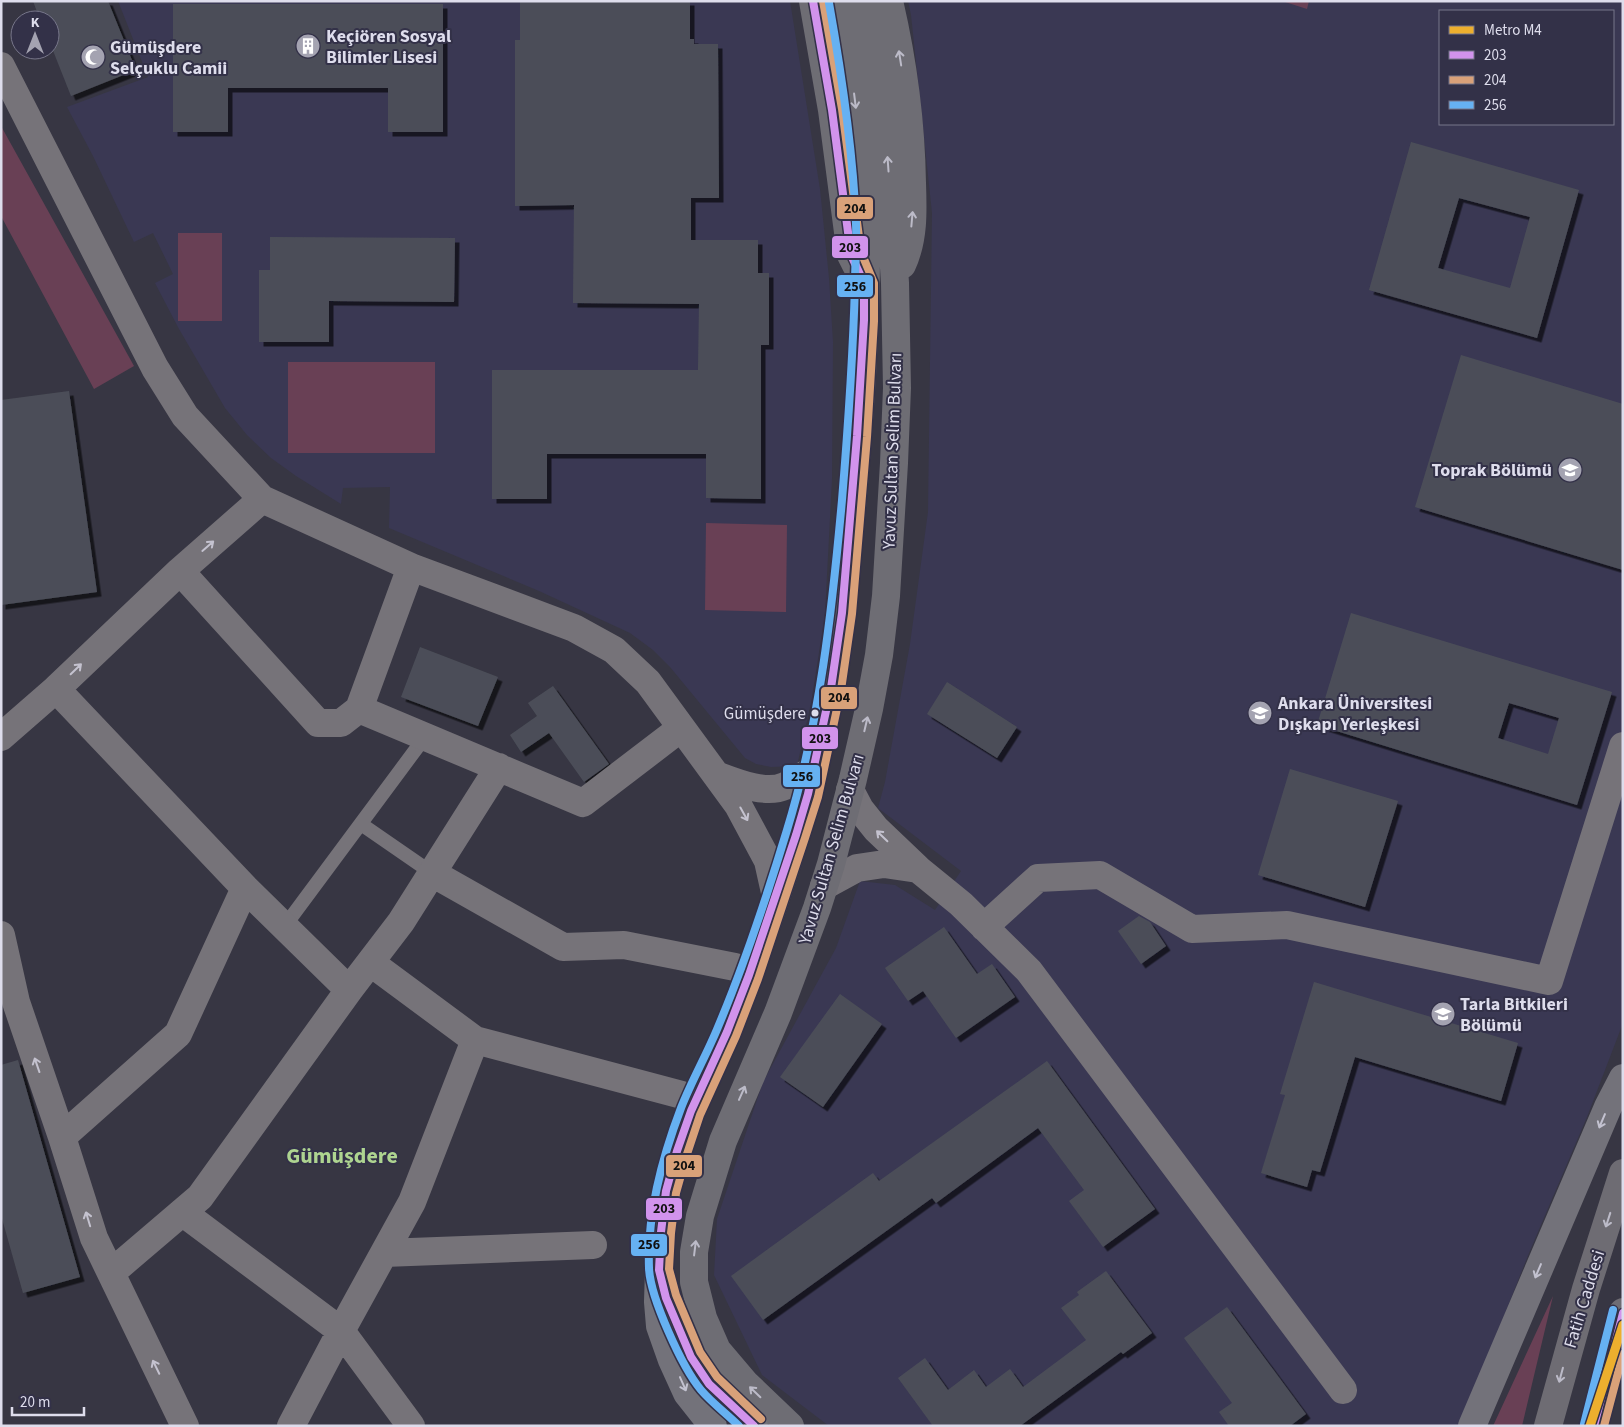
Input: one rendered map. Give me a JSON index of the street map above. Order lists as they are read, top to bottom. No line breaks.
{"streets":{"main road":["Yavuz Sultan Selim Bulvarı","Fatih Caddesi"]},"districts":["Gümüşdere"],"places":{"building":["Keçiören Sosyal Bilimler Lisesi"],"mosque":["Gümüşdere Selçuklu Camii"],"school or university":["Toprak Bölümü","Ankara Üniversitesi Dışkapı Yerleşkesi","Tarla Bitkileri Bölümü"],"other":["Gümüşdere"]},"lines":["transit line 203","transit line 204","transit line 256","metro line M4"],"legend":["Metro M4","203","204","256"],"scale_bar":"20 m","north":"top"}
